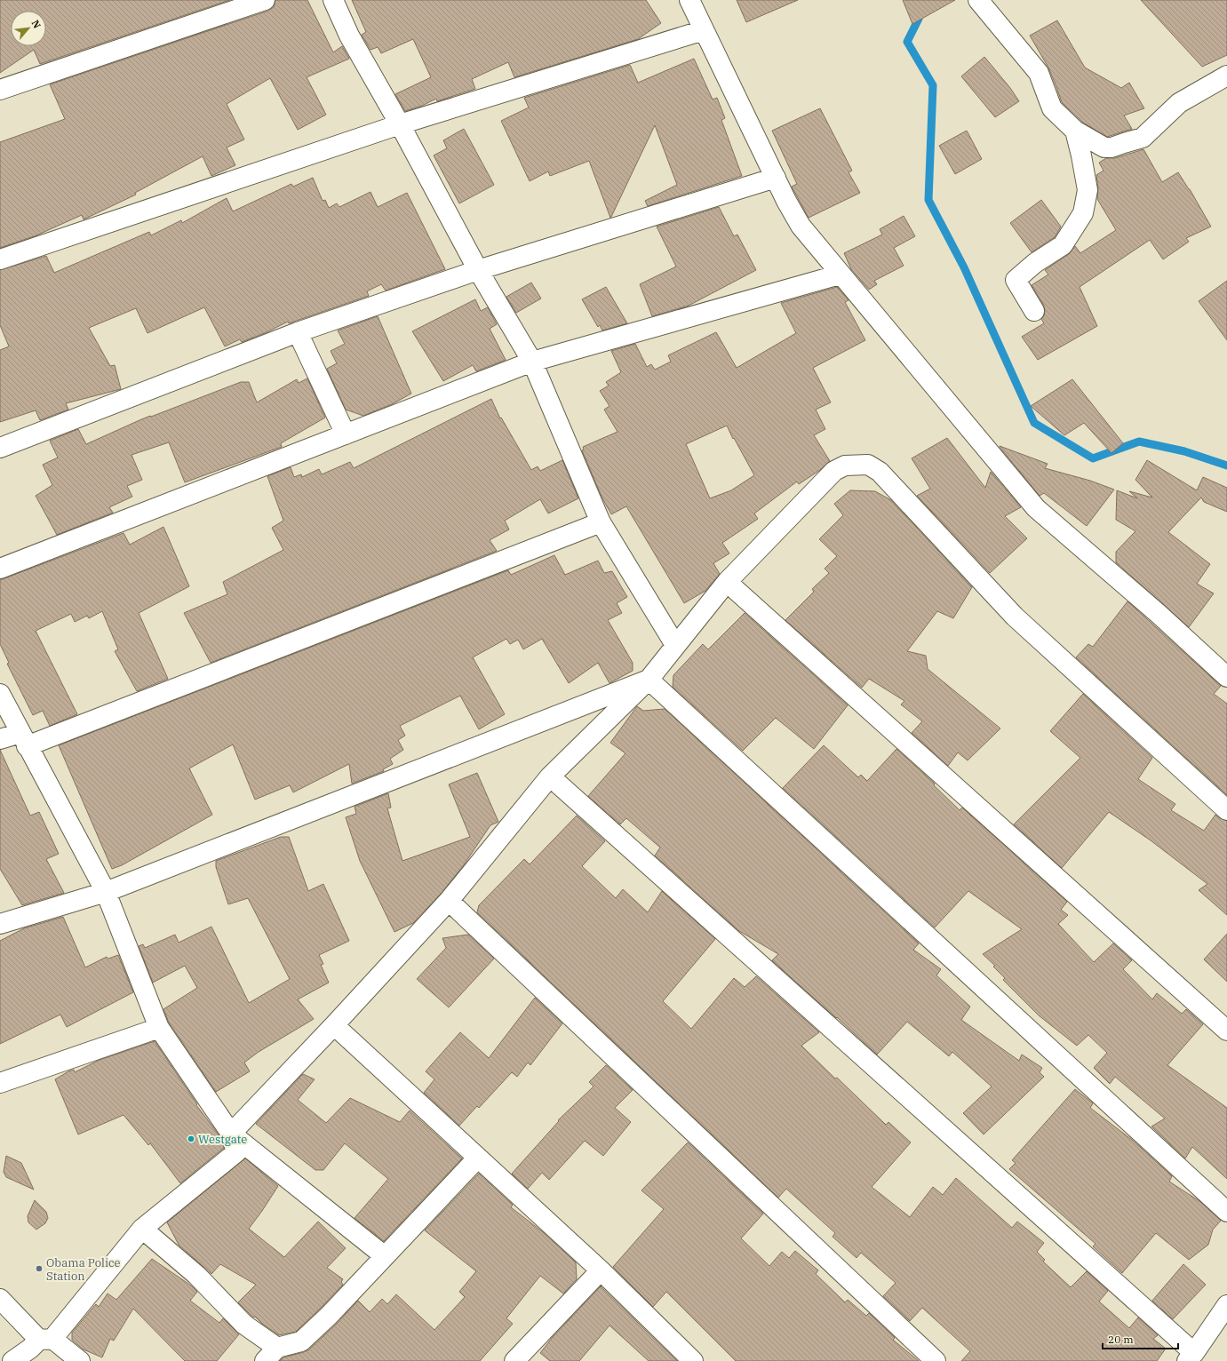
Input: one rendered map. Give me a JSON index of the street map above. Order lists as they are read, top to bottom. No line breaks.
{"places":["Westgate","Obama Police Station"],"scale_bar":"20 m","north":"top right"}
